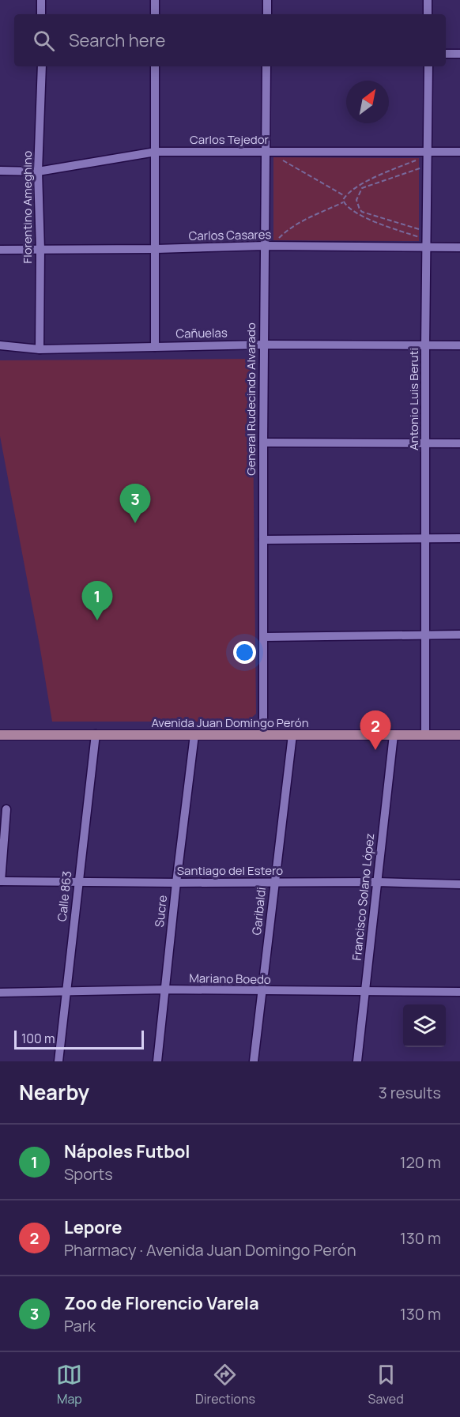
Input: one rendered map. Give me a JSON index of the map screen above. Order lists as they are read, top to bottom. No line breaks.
{"streets":{"main road":["Avenida Juan Domingo Perón"],"street":["Carlos Tejedor","Florentino Ameghino","Carlos Casares","Cañuelas","General Rudecindo Alvarado","Antonio Luis Beruti","Santiago del Estero","Calle 863","Francisco Solano López","Sucre","Garibaldi","Mariano Boedo"]},"crossings":[["Carlos Tejedor","Florentino Ameghino"],["Carlos Tejedor","General Rudecindo Alvarado"],["Carlos Tejedor","Antonio Luis Beruti"],["Florentino Ameghino","Carlos Casares"],["Florentino Ameghino","Cañuelas"],["Carlos Casares","General Rudecindo Alvarado"],["Carlos Casares","Antonio Luis Beruti"],["Cañuelas","General Rudecindo Alvarado"],["Cañuelas","Antonio Luis Beruti"],["General Rudecindo Alvarado","Avenida Juan Domingo Perón"],["Antonio Luis Beruti","Avenida Juan Domingo Perón"],["Avenida Juan Domingo Perón","Calle 863"],["Avenida Juan Domingo Perón","Francisco Solano López"],["Avenida Juan Domingo Perón","Sucre"],["Avenida Juan Domingo Perón","Garibaldi"],["Santiago del Estero","Calle 863"],["Santiago del Estero","Francisco Solano López"],["Santiago del Estero","Sucre"],["Santiago del Estero","Garibaldi"],["Calle 863","Mariano Boedo"],["Francisco Solano López","Mariano Boedo"],["Sucre","Mariano Boedo"],["Garibaldi","Mariano Boedo"]],"scale_bar":"100 m","north":"top right","page":{"search":"Search here","pins":["3","1","2"],"scale":"100 m","heading":["Nearby","3 results"],"list":[{"mark":"1","name":"Nápoles Futbol","note":"Sports","value":"120 m"},{"mark":"2","name":"Lepore","note":"Pharmacy · Avenida Juan Domingo Perón","value":"130 m"},{"mark":"3","name":"Zoo de Florencio Varela","note":"Park","value":"130 m"}],"nav":["Map","Directions","Saved"]}}
